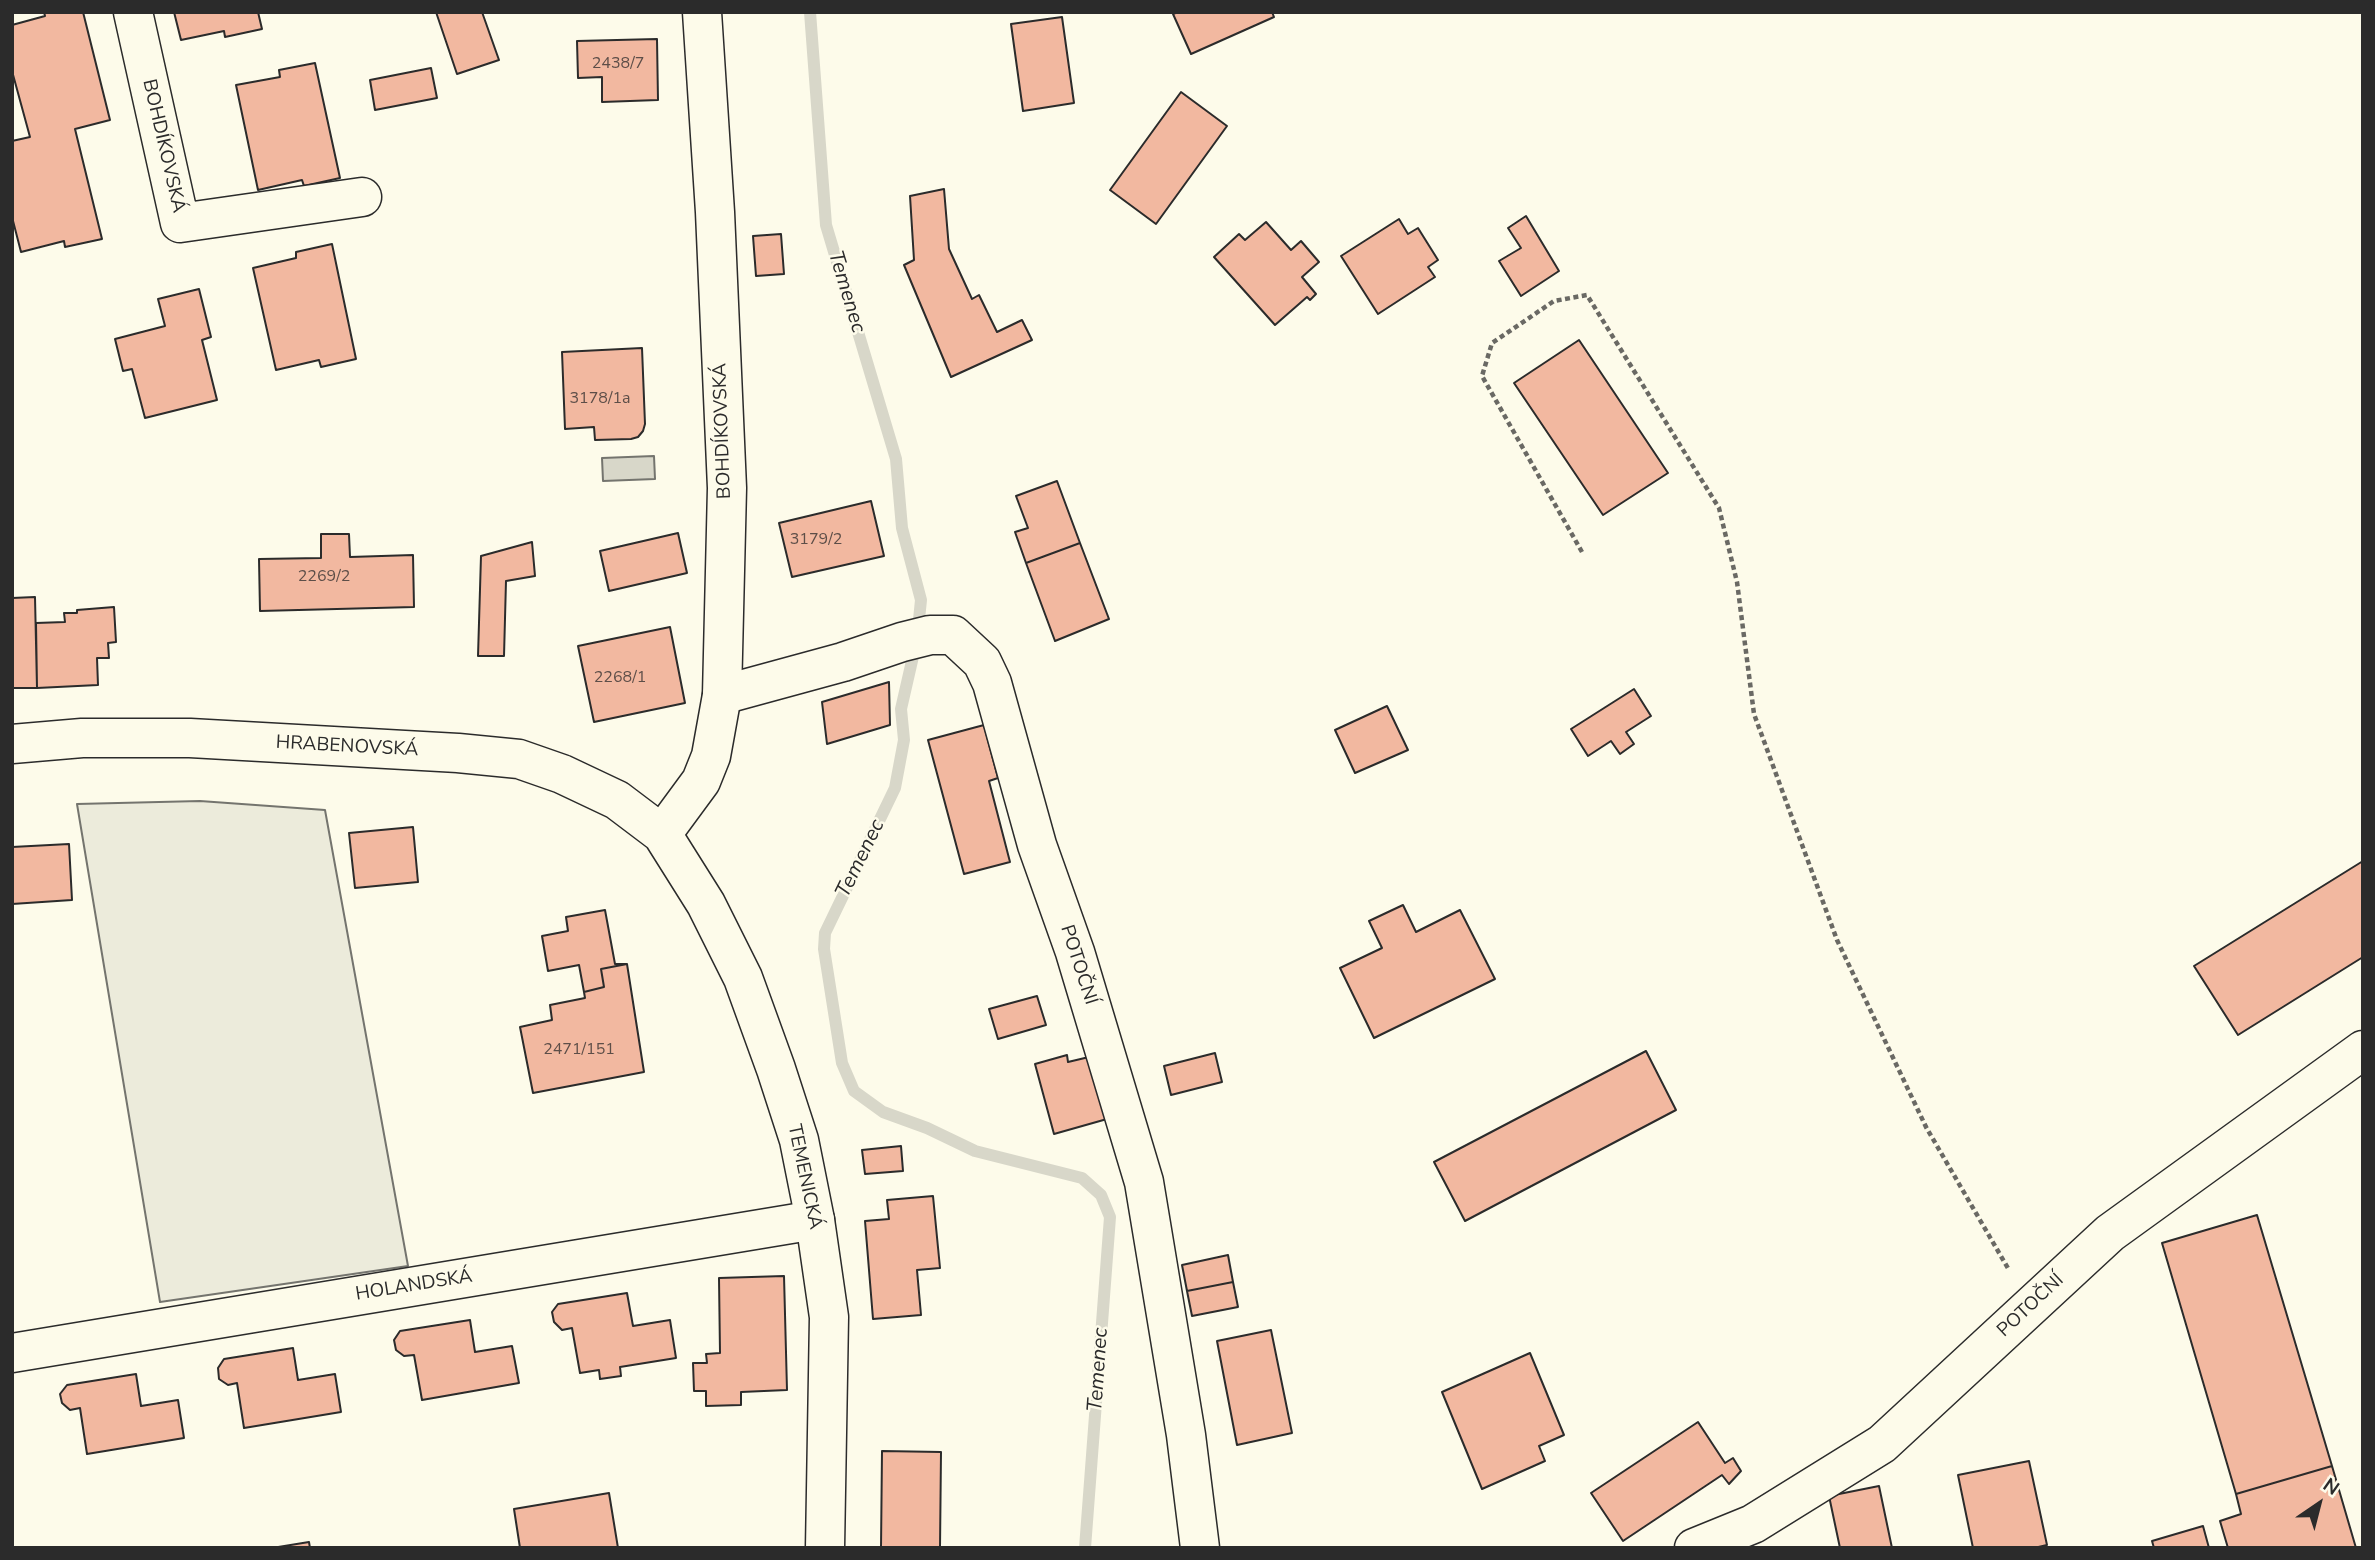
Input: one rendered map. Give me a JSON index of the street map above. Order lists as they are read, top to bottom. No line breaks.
{"streets":{"street":["BOHDÍKOVSKÁ","HRABENOVSKÁ","POTOČNÍ","TEMENICKÁ","HOLANDSKÁ"]},"crossings":[["BOHDÍKOVSKÁ","HRABENOVSKÁ"],["BOHDÍKOVSKÁ","POTOČNÍ"],["BOHDÍKOVSKÁ","TEMENICKÁ"],["HRABENOVSKÁ","TEMENICKÁ"],["TEMENICKÁ","HOLANDSKÁ"]],"water":["Temenec"],"house_numbers":["2438/7","3178/1a","3179/2","2269/2","2268/1","2471/151"],"north":"top right"}
